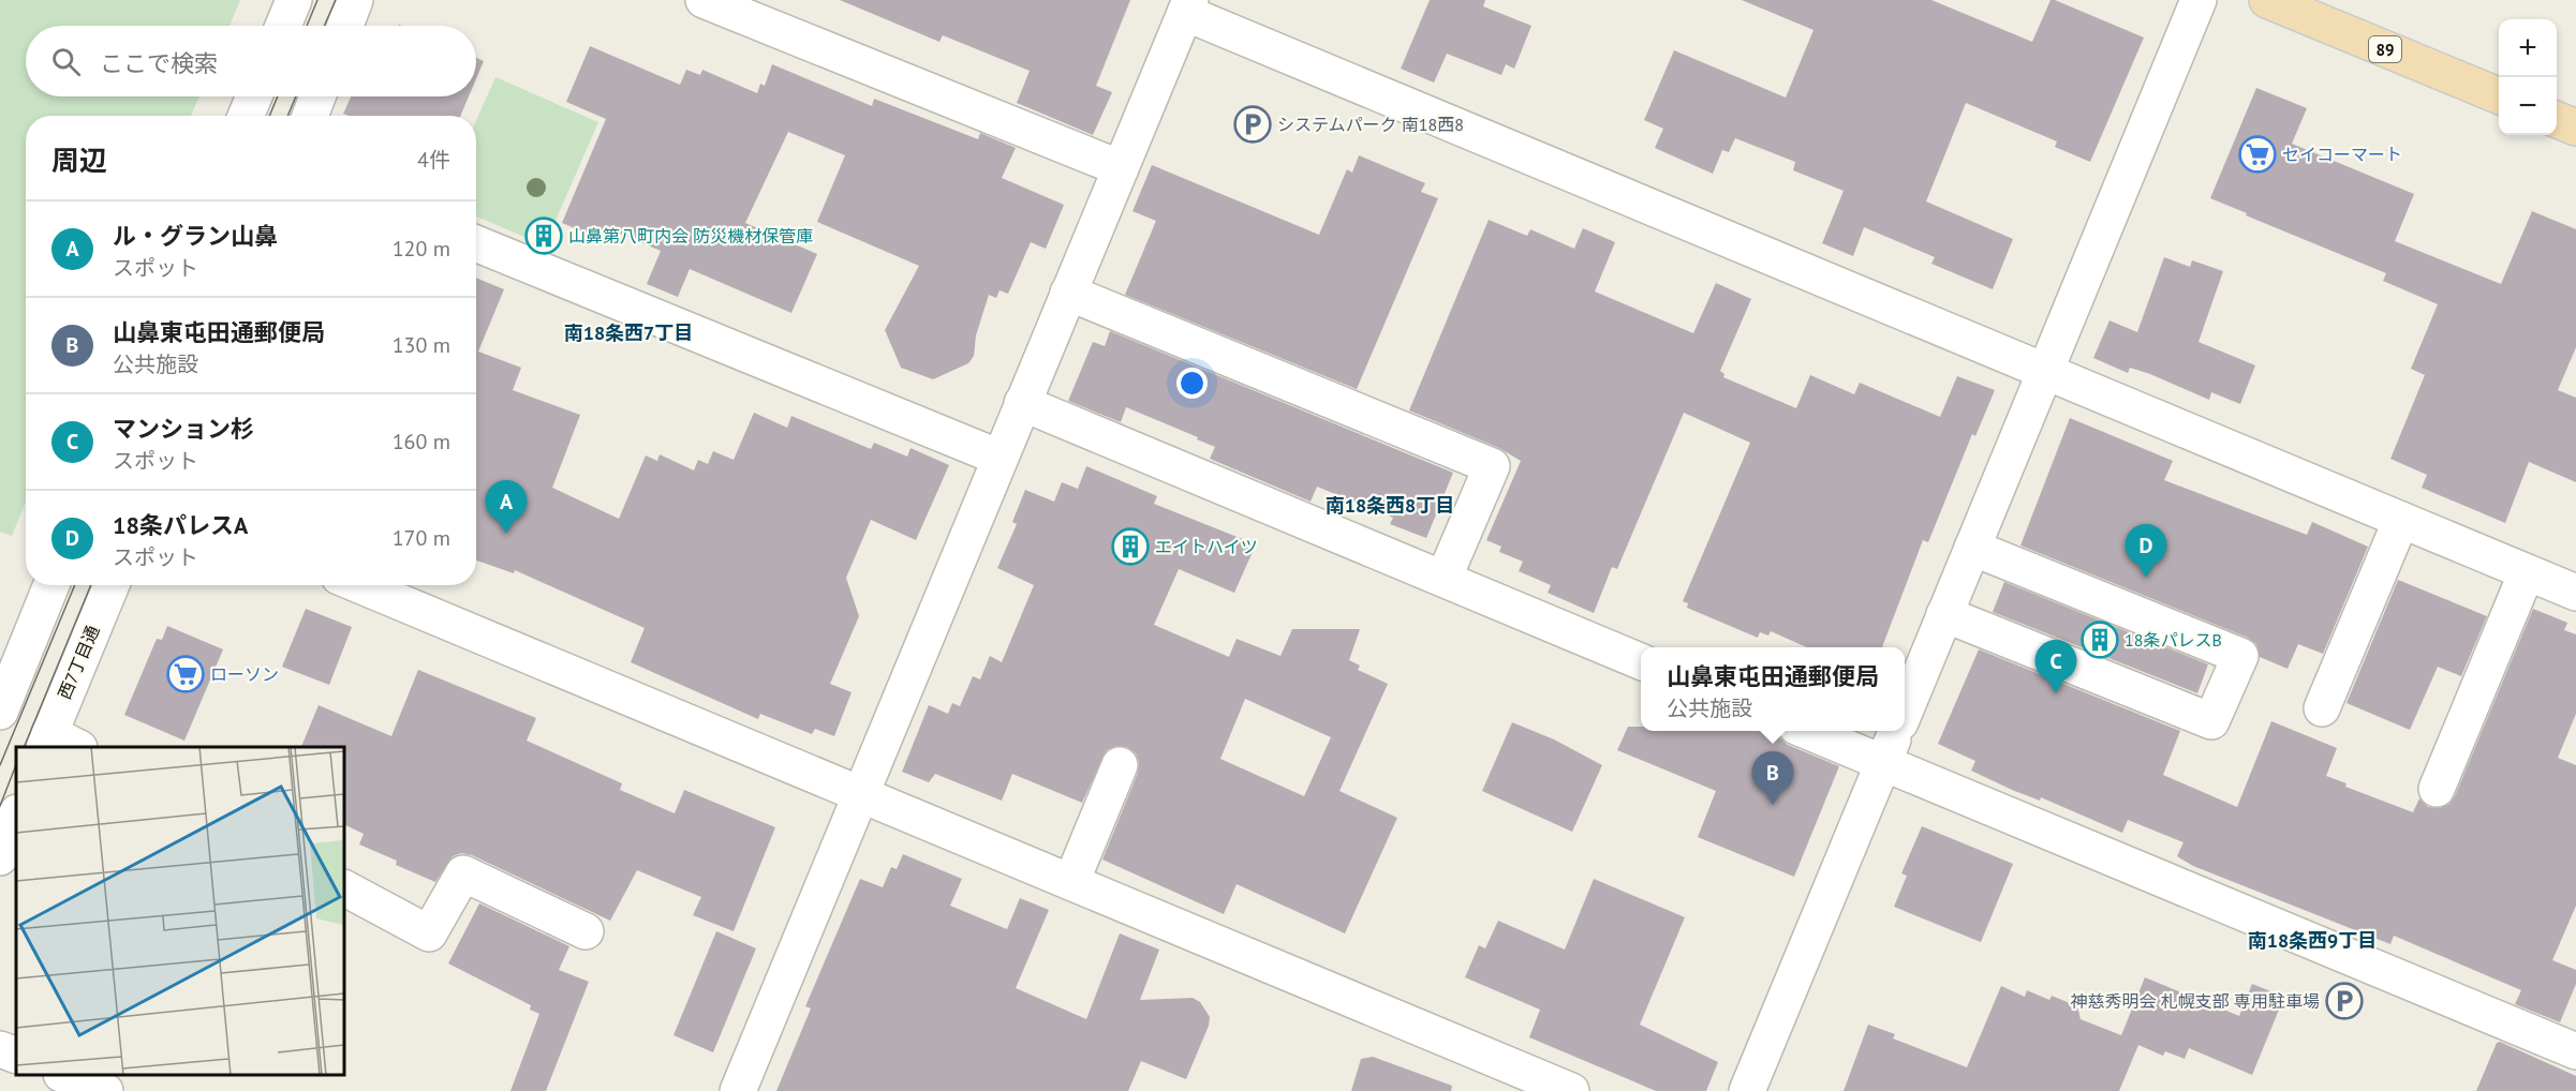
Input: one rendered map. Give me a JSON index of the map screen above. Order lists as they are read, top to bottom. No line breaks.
{"streets":{"main road":["89"],"street":["西7丁目通"]},"districts":["南18条西7丁目","南18条西8丁目","南18条西9丁目"],"places":{"parking":["システムパーク 南18西8","神慈秀明会 札幌支部 専用駐車場"],"supermarket":["セイコーマート","ローソン"],"building":["山鼻第八町内会 防災機材保管庫","エイトハイツ","18条パレスB"]},"page":{"map_buttons":["+","−"],"search":"ここで検索","heading":["周辺","4件"],"list":[{"mark":"A","name":"ル・グラン山鼻","note":"スポット","value":"120 m"},{"mark":"B","name":"山鼻東屯田通郵便局","note":"公共施設","value":"130 m"},{"mark":"C","name":"マンション杉","note":"スポット","value":"160 m"},{"mark":"D","name":"18条パレスA","note":"スポット","value":"170 m"}],"pins":["A","D","C","B"],"popup":["山鼻東屯田通郵便局","公共施設"]}}
